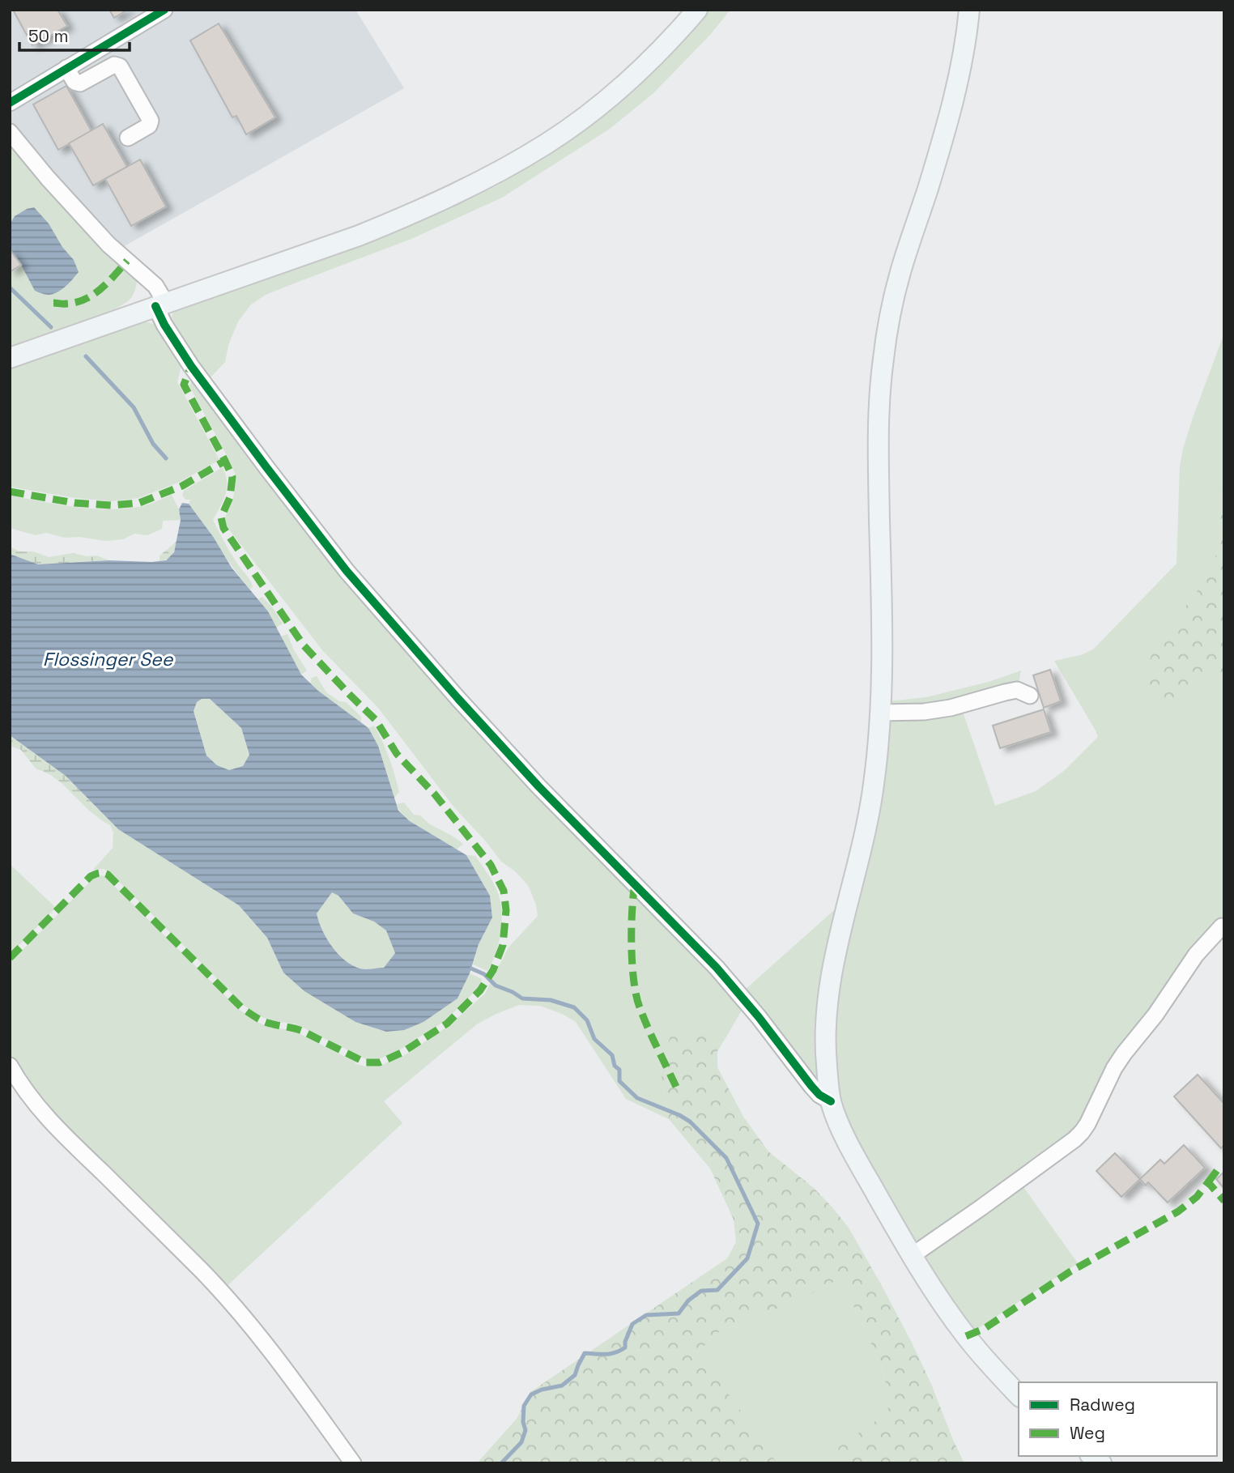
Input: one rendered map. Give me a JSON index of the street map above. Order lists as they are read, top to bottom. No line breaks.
{"water":["Flossinger See"],"legend":["Radweg","Weg"],"scale_bar":"50 m"}
